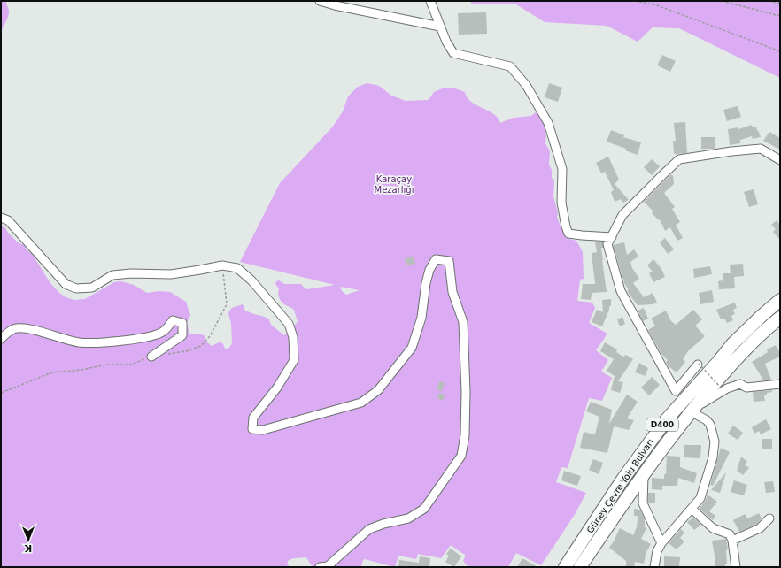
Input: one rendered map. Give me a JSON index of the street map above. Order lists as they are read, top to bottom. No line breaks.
{"streets":{"highway":["D400","Güney Çevre Yolu Bulvarı"]},"parks":["Karaçay Mezarlığı"],"north":"bottom"}
